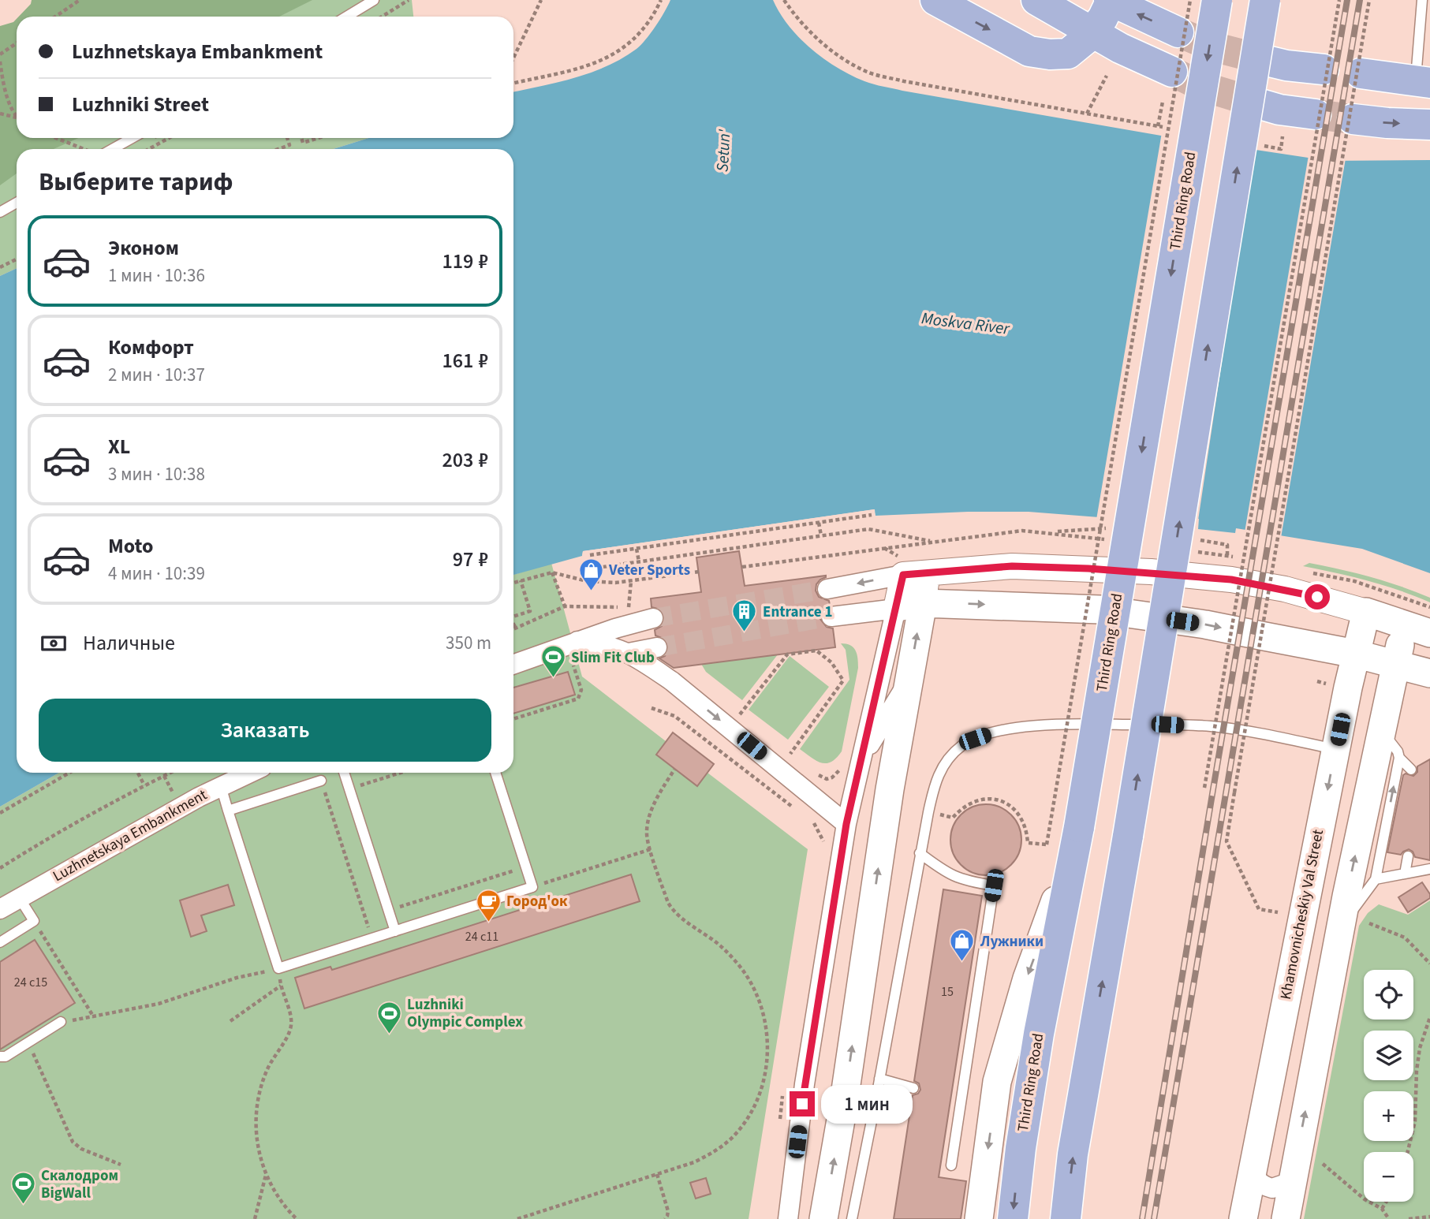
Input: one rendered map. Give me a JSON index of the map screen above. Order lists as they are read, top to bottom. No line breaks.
{"streets":{"main road":["Third Ring Road","Khamovnicheskiy Val Street"],"street":["Luzhnetskaya Embankment"]},"water":["Setun'","Moskva River"],"places":{"shop":["Veter Sports","Лужники"],"building":["Entrance 1"],"sports":["Slim Fit Club","Luzhniki Olympic Complex","Скалодром BigWall"],"cafe":["Город'ок"]},"house_numbers":["24 с11","24 с15","15"],"page":{"banner":["Luzhnetskaya Embankment","Luzhniki Street"],"heading":"Выберите тариф","list":[{"name":"Эконом","note":"1 мин · 10:36","value":"119 ₽"},{"name":"Комфорт","note":"2 мин · 10:37","value":"161 ₽"},{"name":"XL","note":"3 мин · 10:38","value":"203 ₽"},{"name":"Moto","note":"4 мин · 10:39","value":"97 ₽"}],"pay":["Наличные","350 m"],"buttons":"Заказать","map_buttons":["+","−"],"bubble":"1 мин"}}
